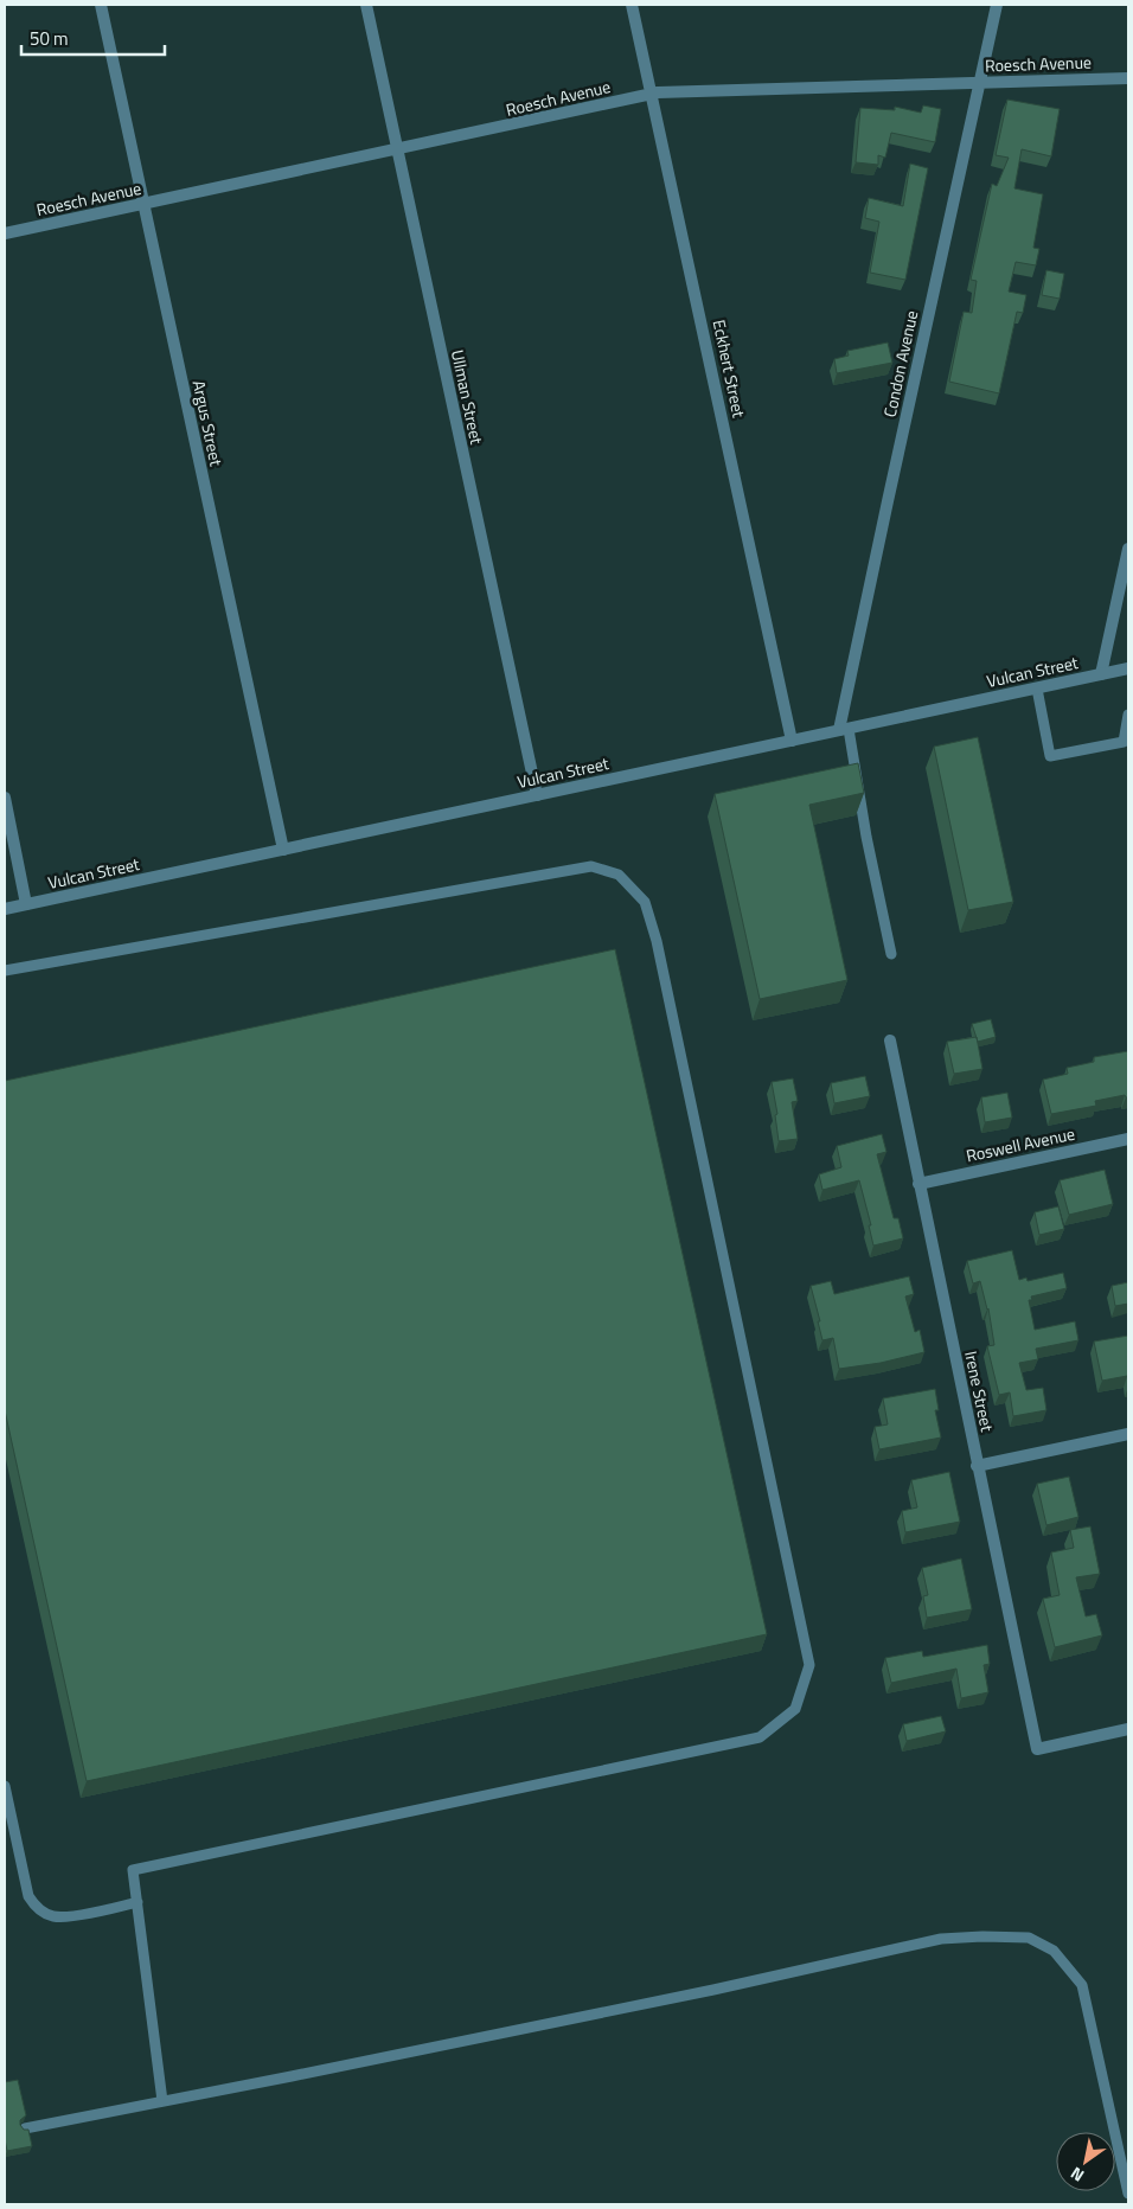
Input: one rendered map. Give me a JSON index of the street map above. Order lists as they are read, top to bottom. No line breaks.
{"streets":{"street":["Roesch Avenue","Condon Avenue","Eckhert Street","Ullman Street","Argus Street","Vulcan Street","Roswell Avenue","Irene Street"]},"crossings":[["Roesch Avenue","Condon Avenue"],["Roesch Avenue","Eckhert Street"],["Roesch Avenue","Ullman Street"],["Roesch Avenue","Argus Street"],["Condon Avenue","Vulcan Street"],["Eckhert Street","Vulcan Street"],["Ullman Street","Vulcan Street"],["Argus Street","Vulcan Street"],["Roswell Avenue","Irene Street"]],"scale_bar":"50 m","north":"bottom left"}
